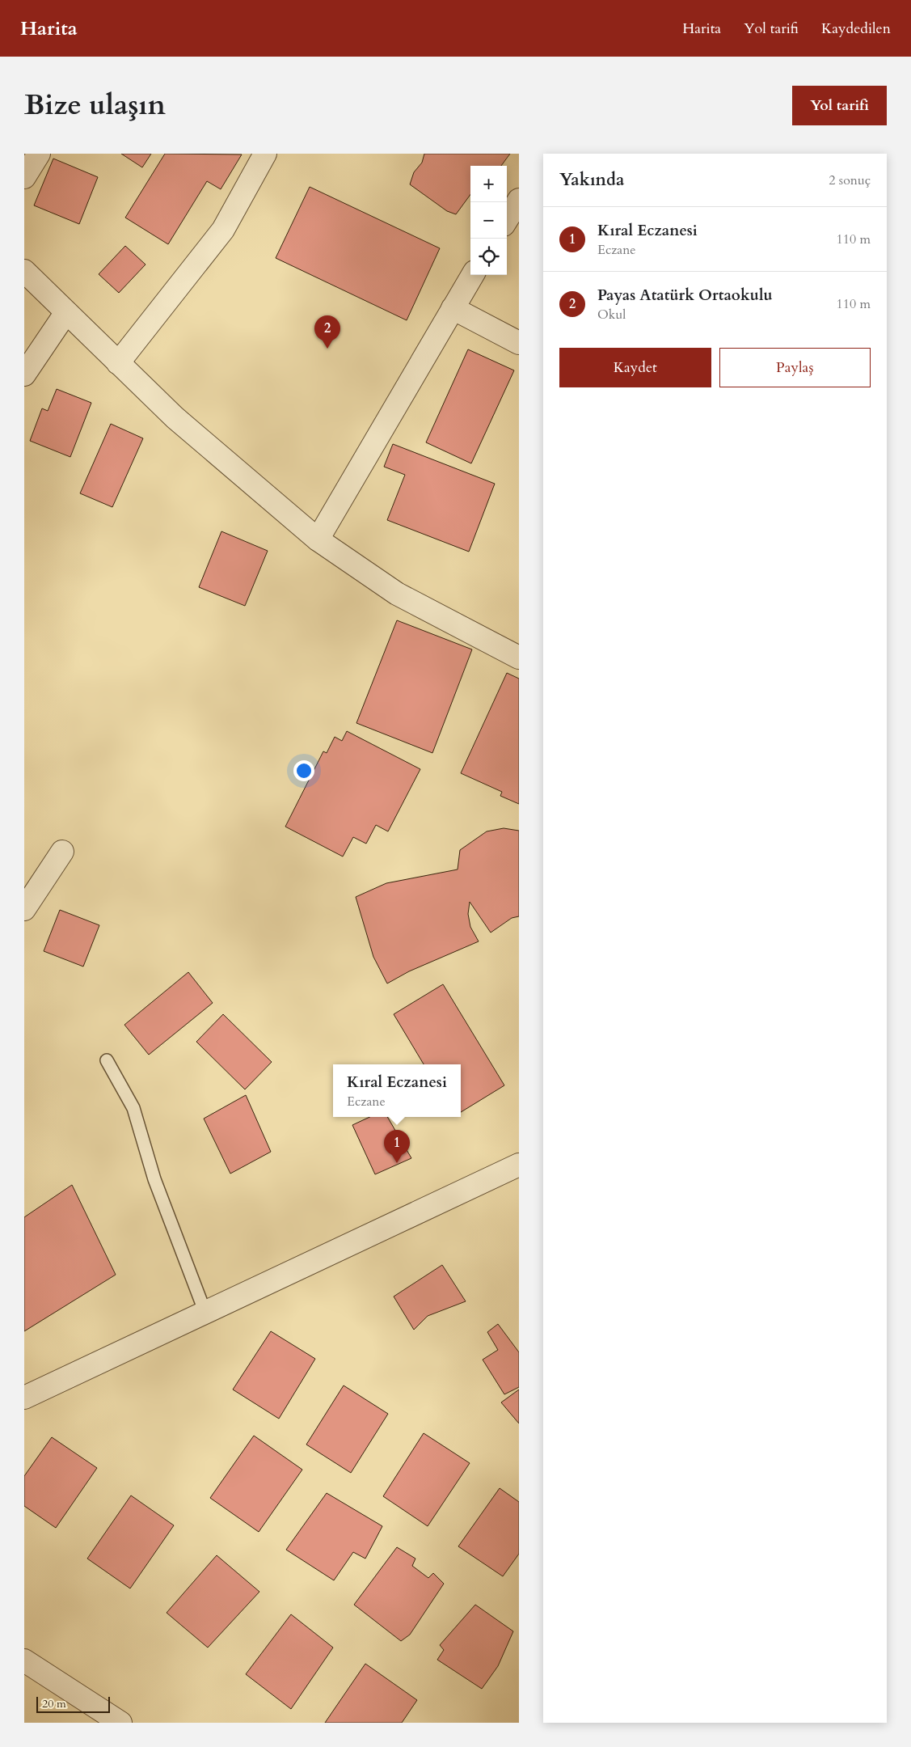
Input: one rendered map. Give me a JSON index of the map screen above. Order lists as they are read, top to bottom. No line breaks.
{"scale_bar":"20 m","page":{"header":"Harita","nav":["Harita","Yol tarifi","Kaydedilen"],"title":"Bize ulaşın","buttons":["Yol tarifi",["Kaydet","Paylaş"]],"heading":["Yakında","2 sonuç"],"map_buttons":["+","−"],"list":[{"mark":"1","name":"Kıral Eczanesi","note":"Eczane","value":"110 m"},{"mark":"2","name":"Payas Atatürk Ortaokulu","note":"Okul","value":"110 m"}],"pins":["2","1"],"popup":["Kıral Eczanesi","Eczane"],"scale":"20 m"}}
